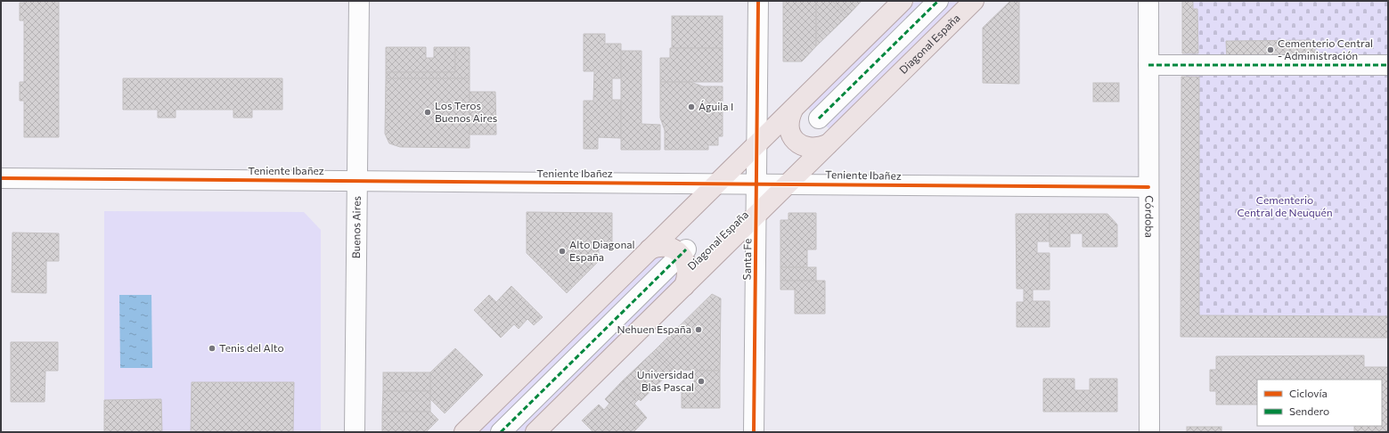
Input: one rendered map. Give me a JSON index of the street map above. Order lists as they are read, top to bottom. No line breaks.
{"streets":{"main road":["Diagonal España"],"street":["Teniente Ibañez","Córdoba","Buenos Aires","Santa Fe"]},"crossings":[["Diagonal España","Teniente Ibañez"],["Diagonal España","Santa Fe"],["Teniente Ibañez","Córdoba"],["Teniente Ibañez","Buenos Aires"],["Teniente Ibañez","Santa Fe"]],"parks":["Cementerio Central de Neuquén"],"places":["Cementerio Central - Administración","Águila I","Los Teros Buenos Aires","Alto Diagonal España","Nehuen España","Tenis del Alto","Universidad Blas Pascal"],"legend":["Ciclovía","Sendero"]}
